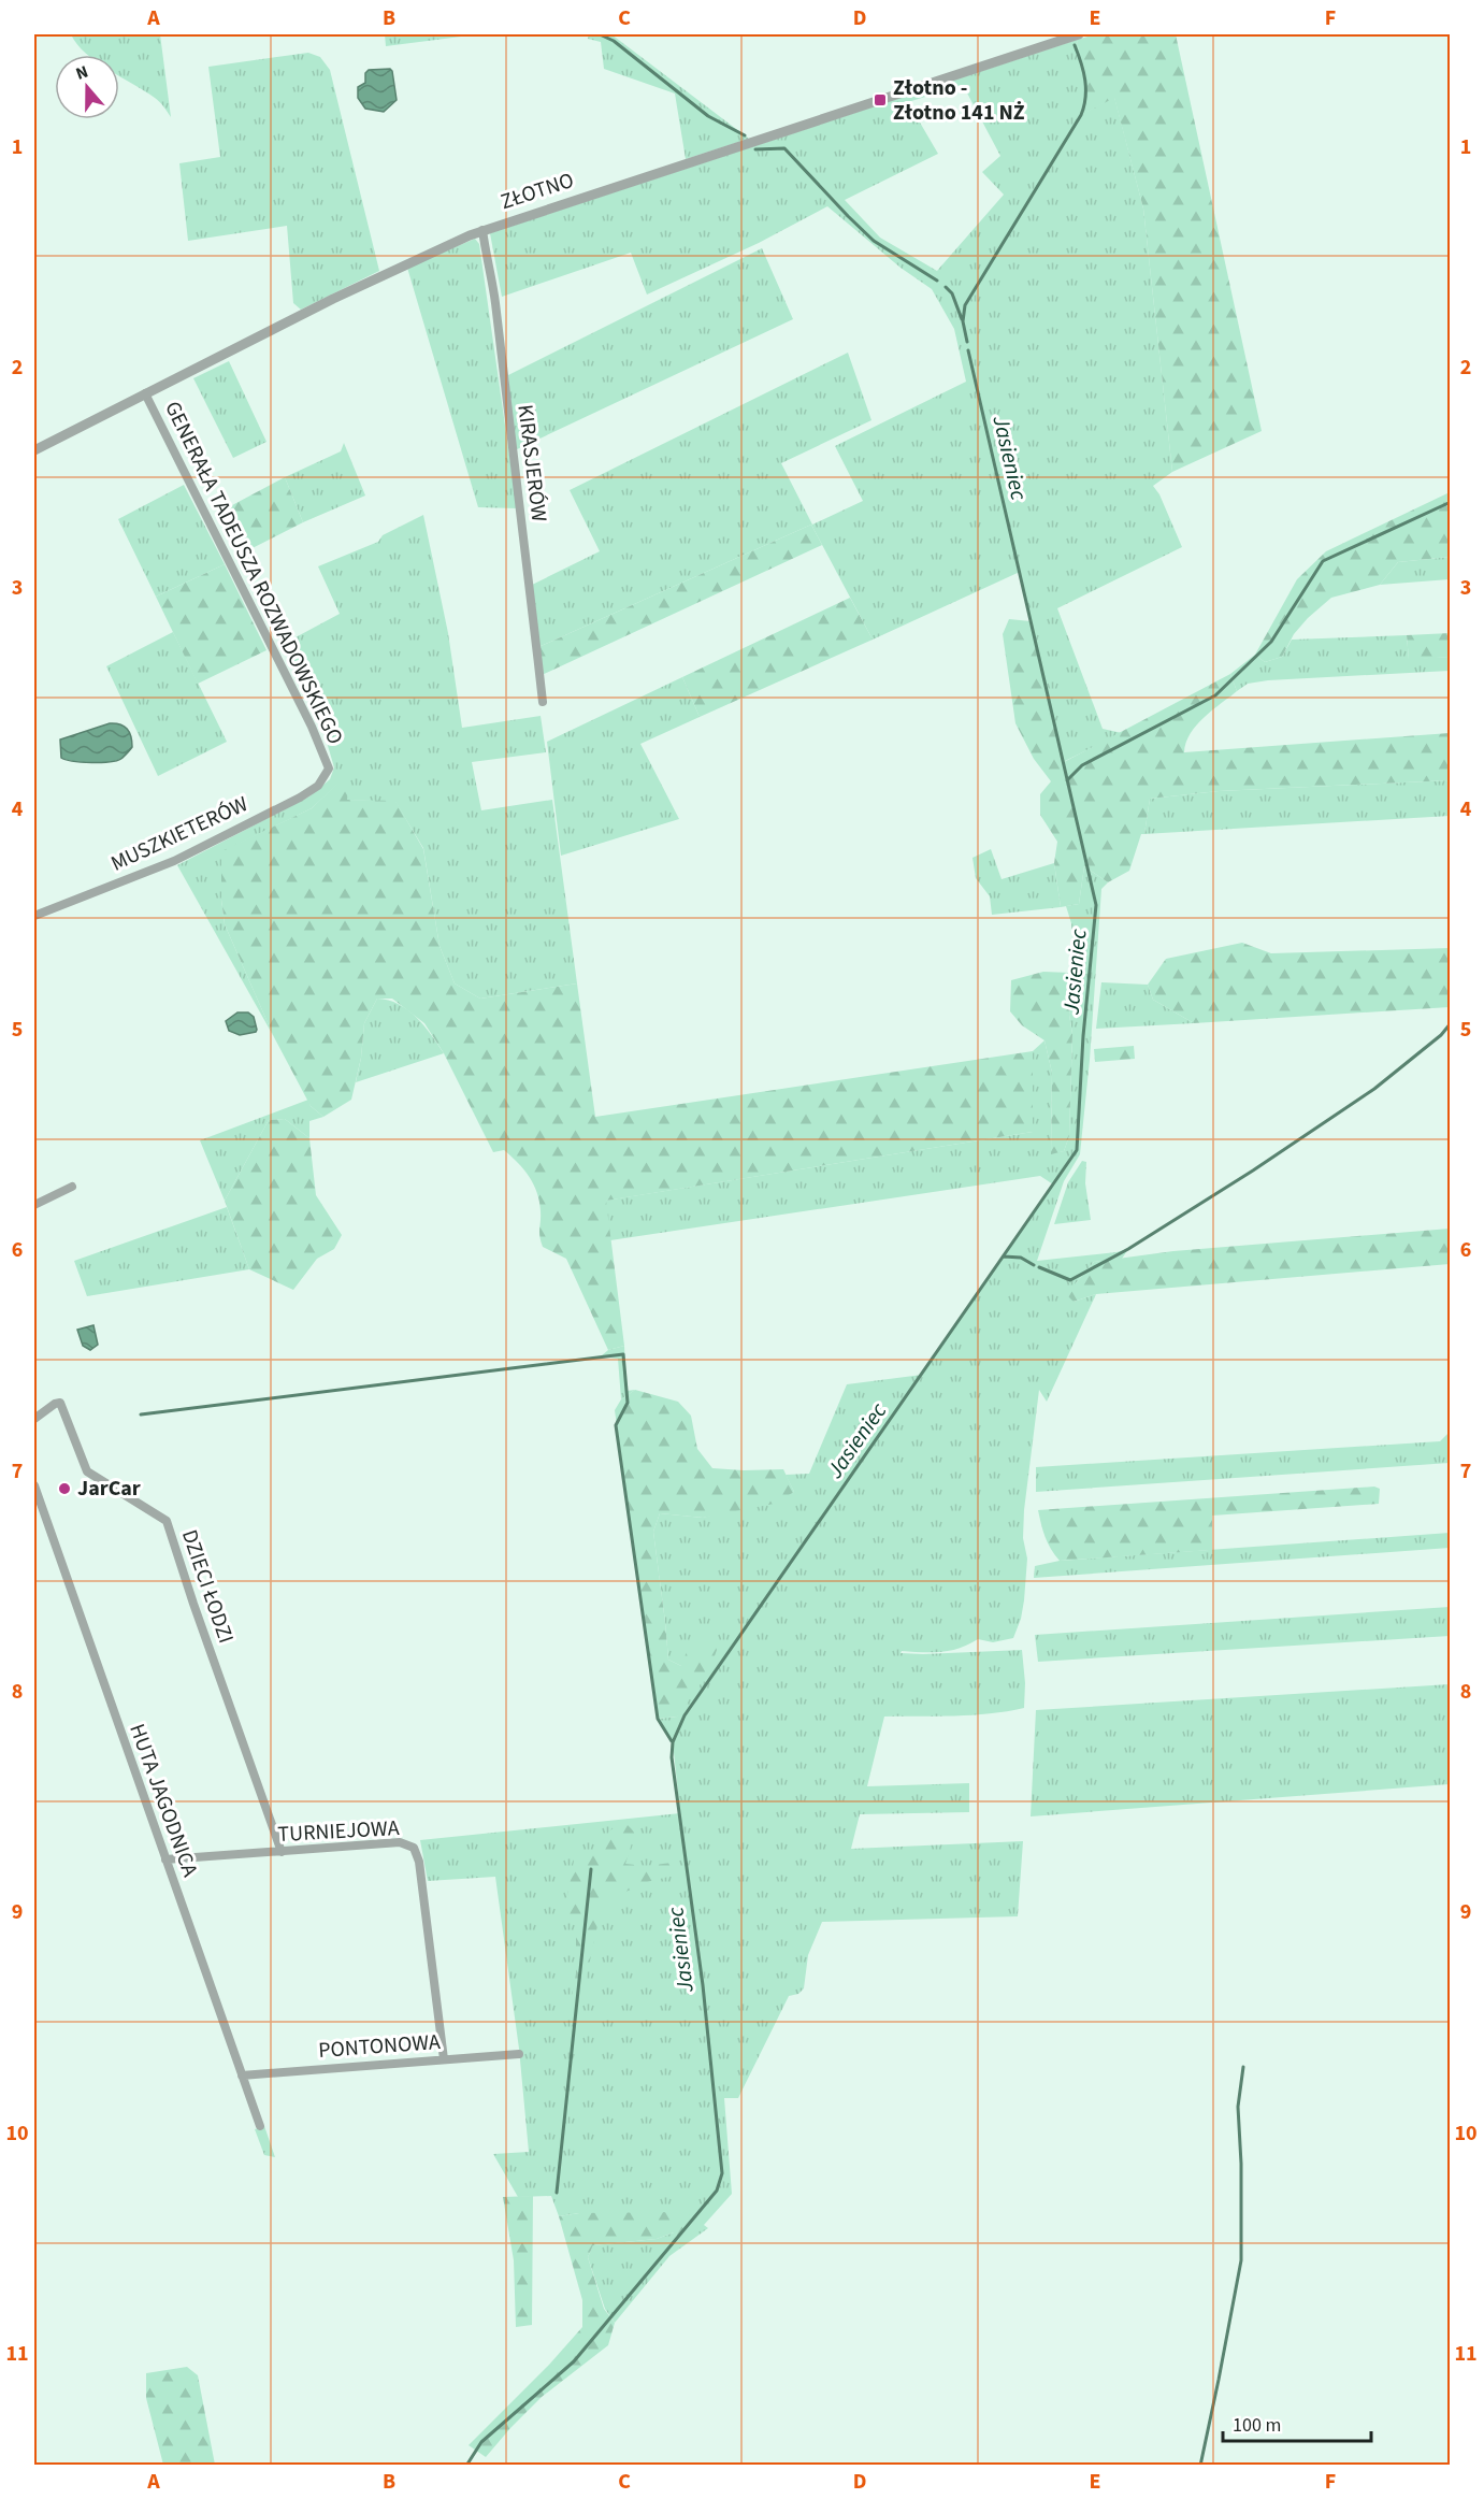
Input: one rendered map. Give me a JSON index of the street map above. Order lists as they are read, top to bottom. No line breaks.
{"streets":{"street":["ZŁOTNO","KIRASJERÓW","GENERAŁA TADEUSZA ROZWADOWSKIEGO","MUSZKIETERÓW","DZIECI ŁODZI","HUTA JAGODNICA","TURNIEJOWA","PONTONOWA"]},"crossings":[["ZŁOTNO","KIRASJERÓW"],["ZŁOTNO","GENERAŁA TADEUSZA ROZWADOWSKIEGO"],["GENERAŁA TADEUSZA ROZWADOWSKIEGO","MUSZKIETERÓW"],["DZIECI ŁODZI","TURNIEJOWA"],["HUTA JAGODNICA","TURNIEJOWA"],["HUTA JAGODNICA","PONTONOWA"],["TURNIEJOWA","PONTONOWA"]],"water":["Jasieniec"],"places":{"transit":["Złotno - Złotno 141 NŻ"],"other":["JarCar"]},"scale_bar":"100 m","north":"top","grid":{"columns":["A","B","C","D","E","F"],"rows":["1","2","3","4","5","6","7","8","9","10","11"]}}
